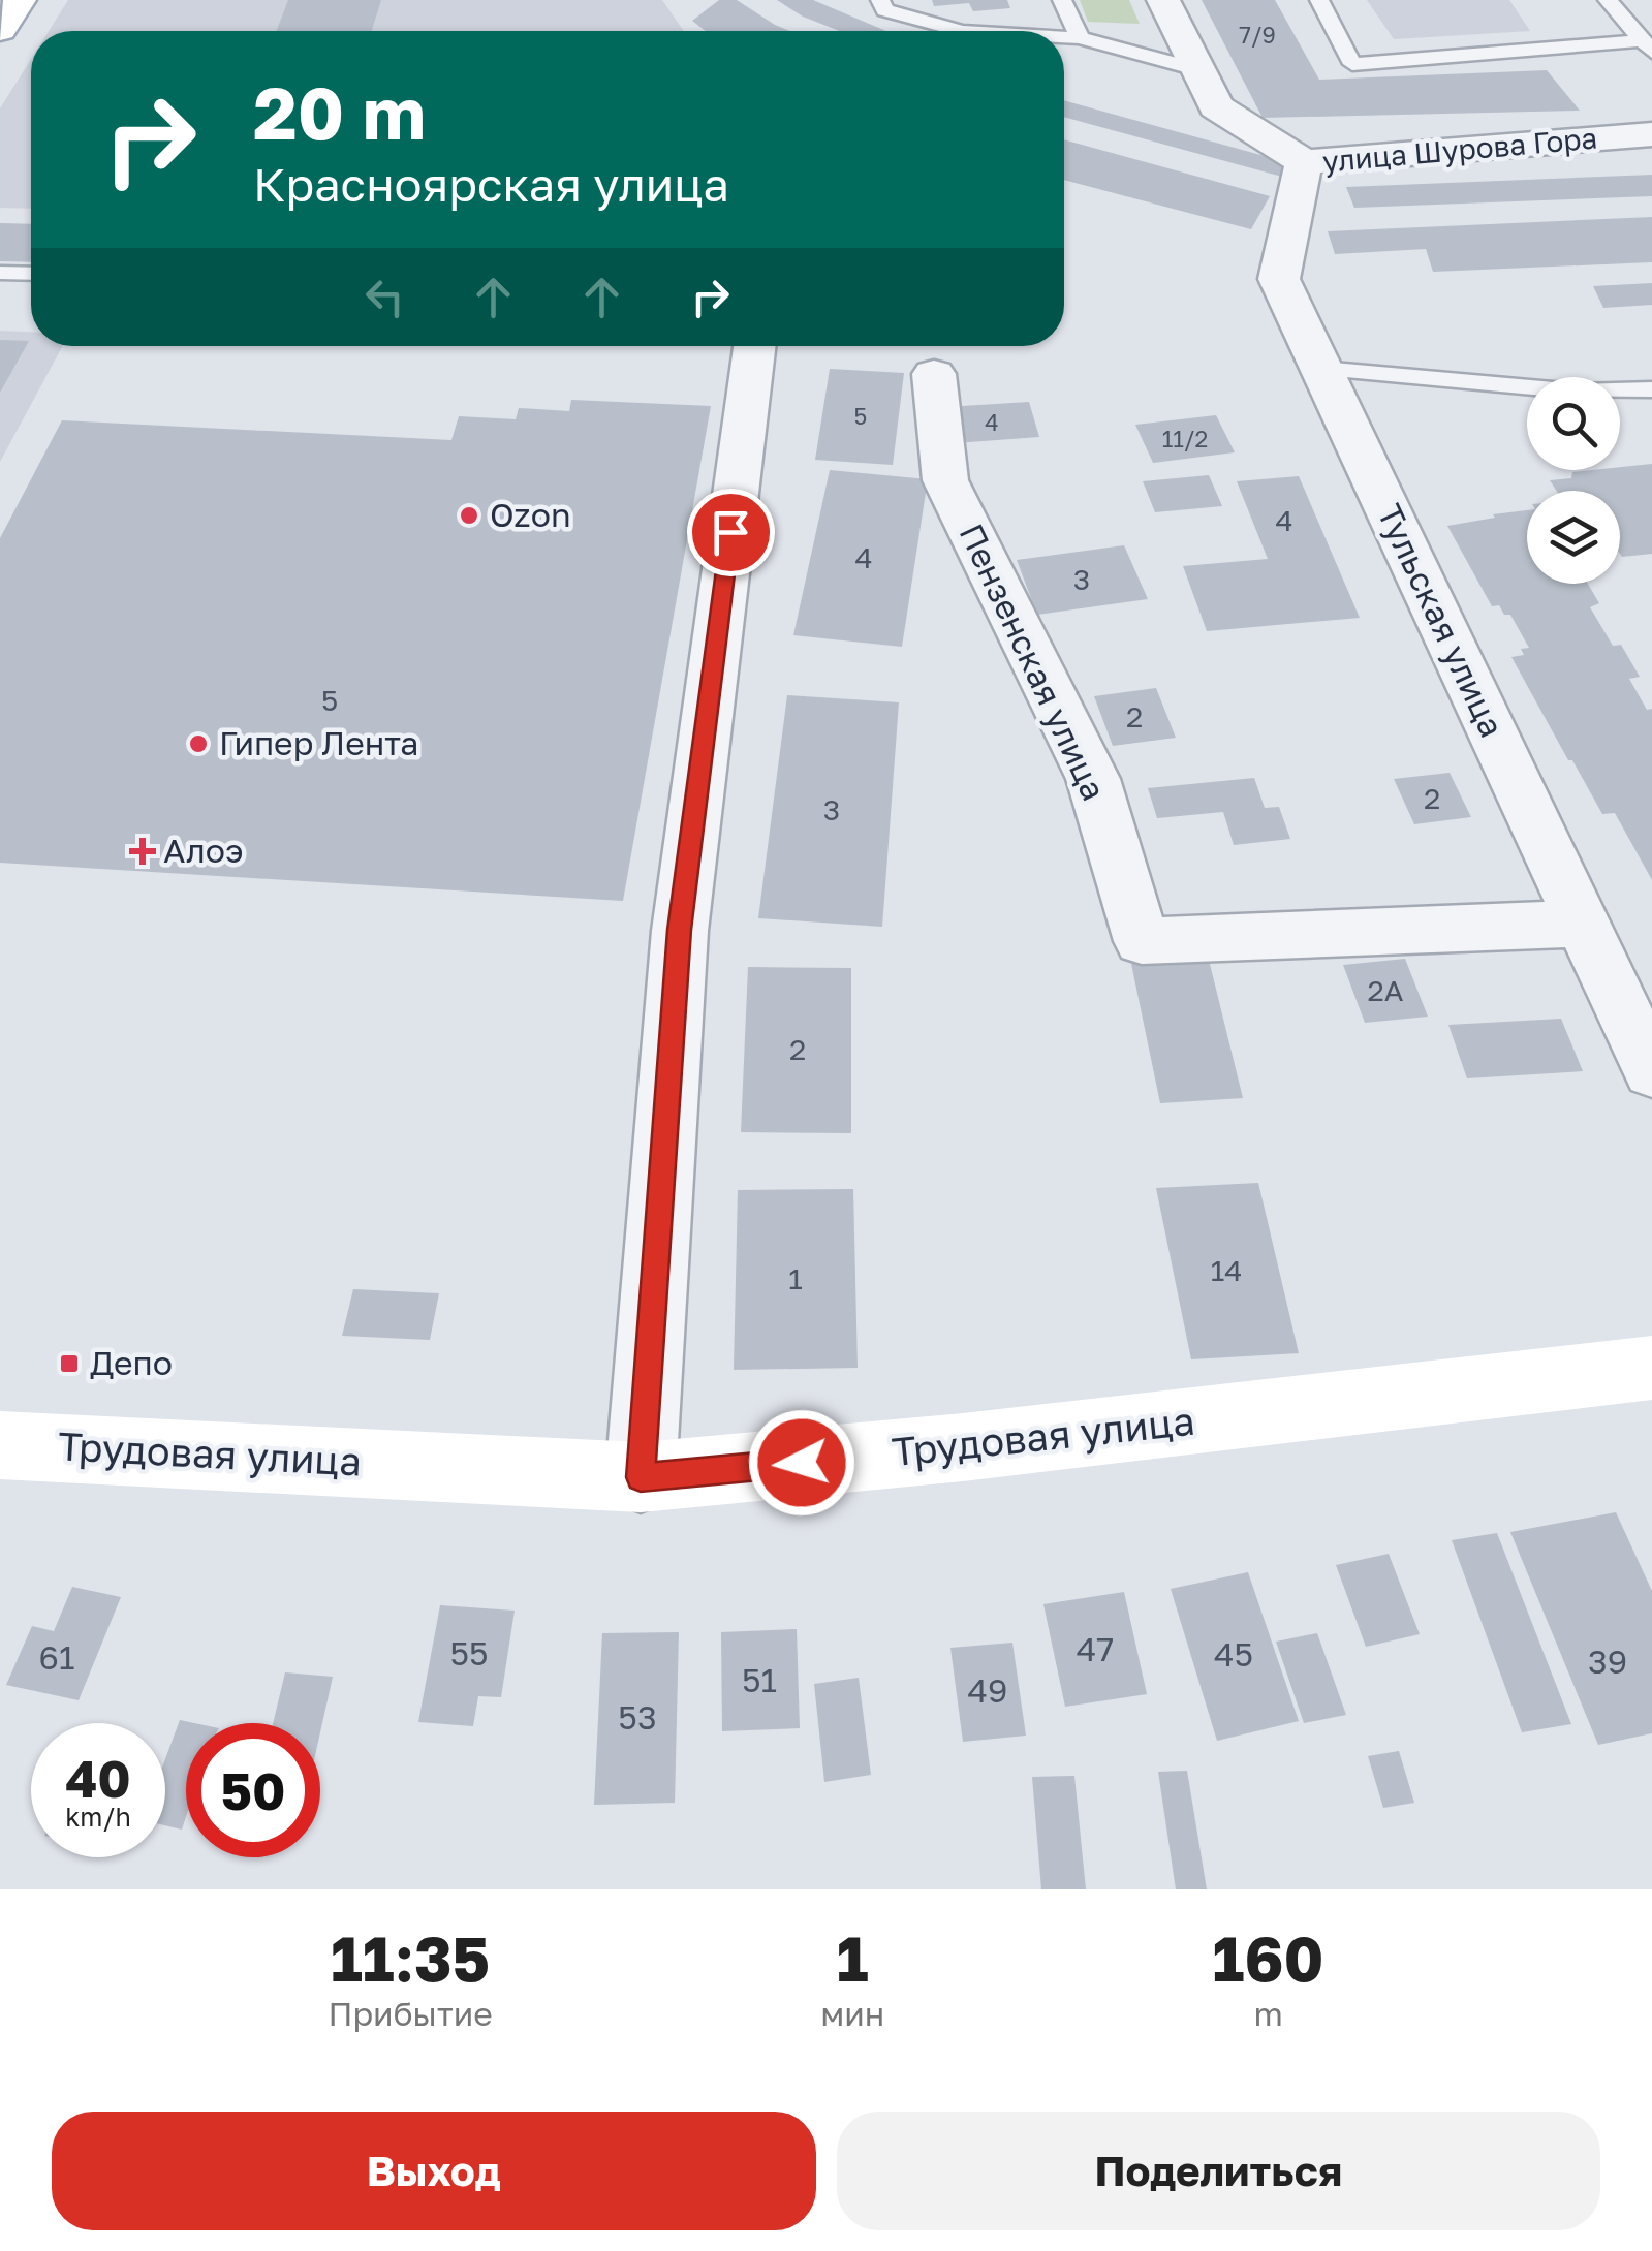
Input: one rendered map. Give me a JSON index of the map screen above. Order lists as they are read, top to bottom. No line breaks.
{"streets":{"main road":["Трудовая улица"],"street":["улица Шурова Гора","Тульская улица","Пензенская улица"]},"crossings":[["улица Шурова Гора","Тульская улица"],["Тульская улица","Пензенская улица"]],"places":{"other":["Ozon","Гипер Лента"],"health":["Алоэ"],"transit":["Депо"]},"house_numbers":["7/9","5","4","11/2","4","4","3","5","2","2","3","2А","2","14","1","47","55","45","61","39","51","49","53"],"page":{"turn":["20 m","Красноярская улица"],"speed":"40 km/h","limit":"50","eta":["11:35","Прибытие","1","мин","160","m"],"buttons":["Выход","Поделиться"]}}
